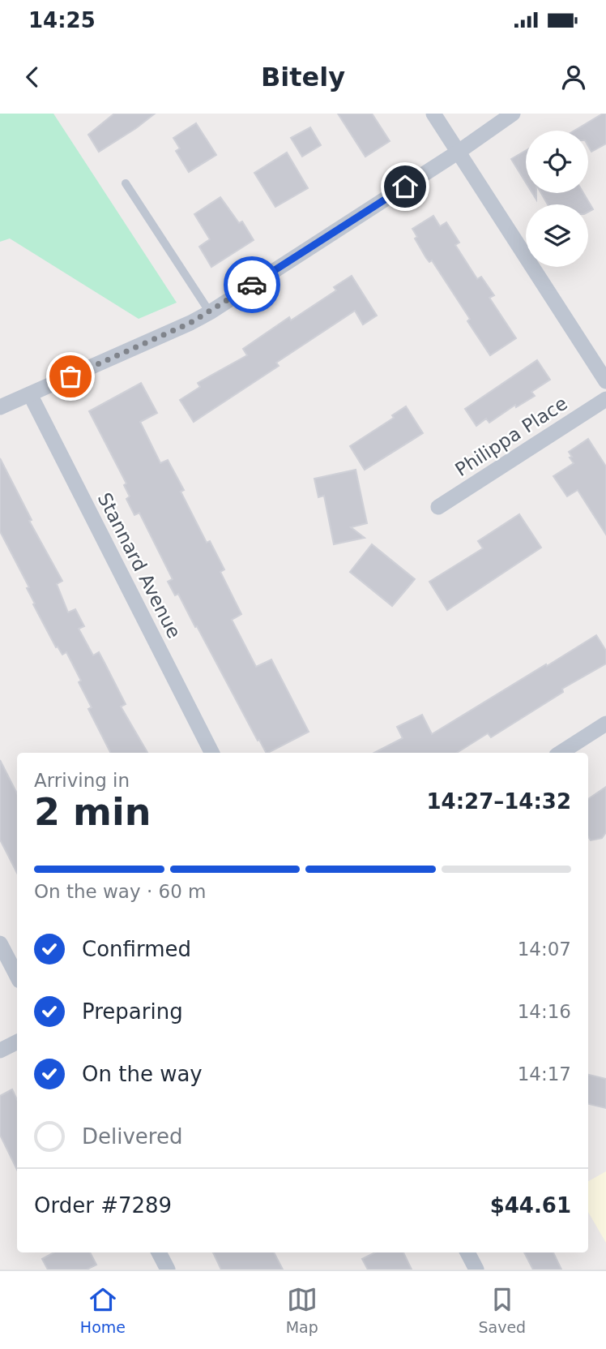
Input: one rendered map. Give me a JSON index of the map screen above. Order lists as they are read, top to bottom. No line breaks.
{"streets":{"street":["Philippa Place","Stannard Avenue"]},"page":{"status":"14:25","header":"Bitely","heading":["2 min","Arriving in","14:27–14:32"],"panel":["Order #7289","$44.61"],"bar":"On the way · 60 m","list":[["Confirmed","14:07"],["Preparing","14:16"],["On the way","14:17"],"Delivered"],"tabs":["Home","Map","Saved"]}}
